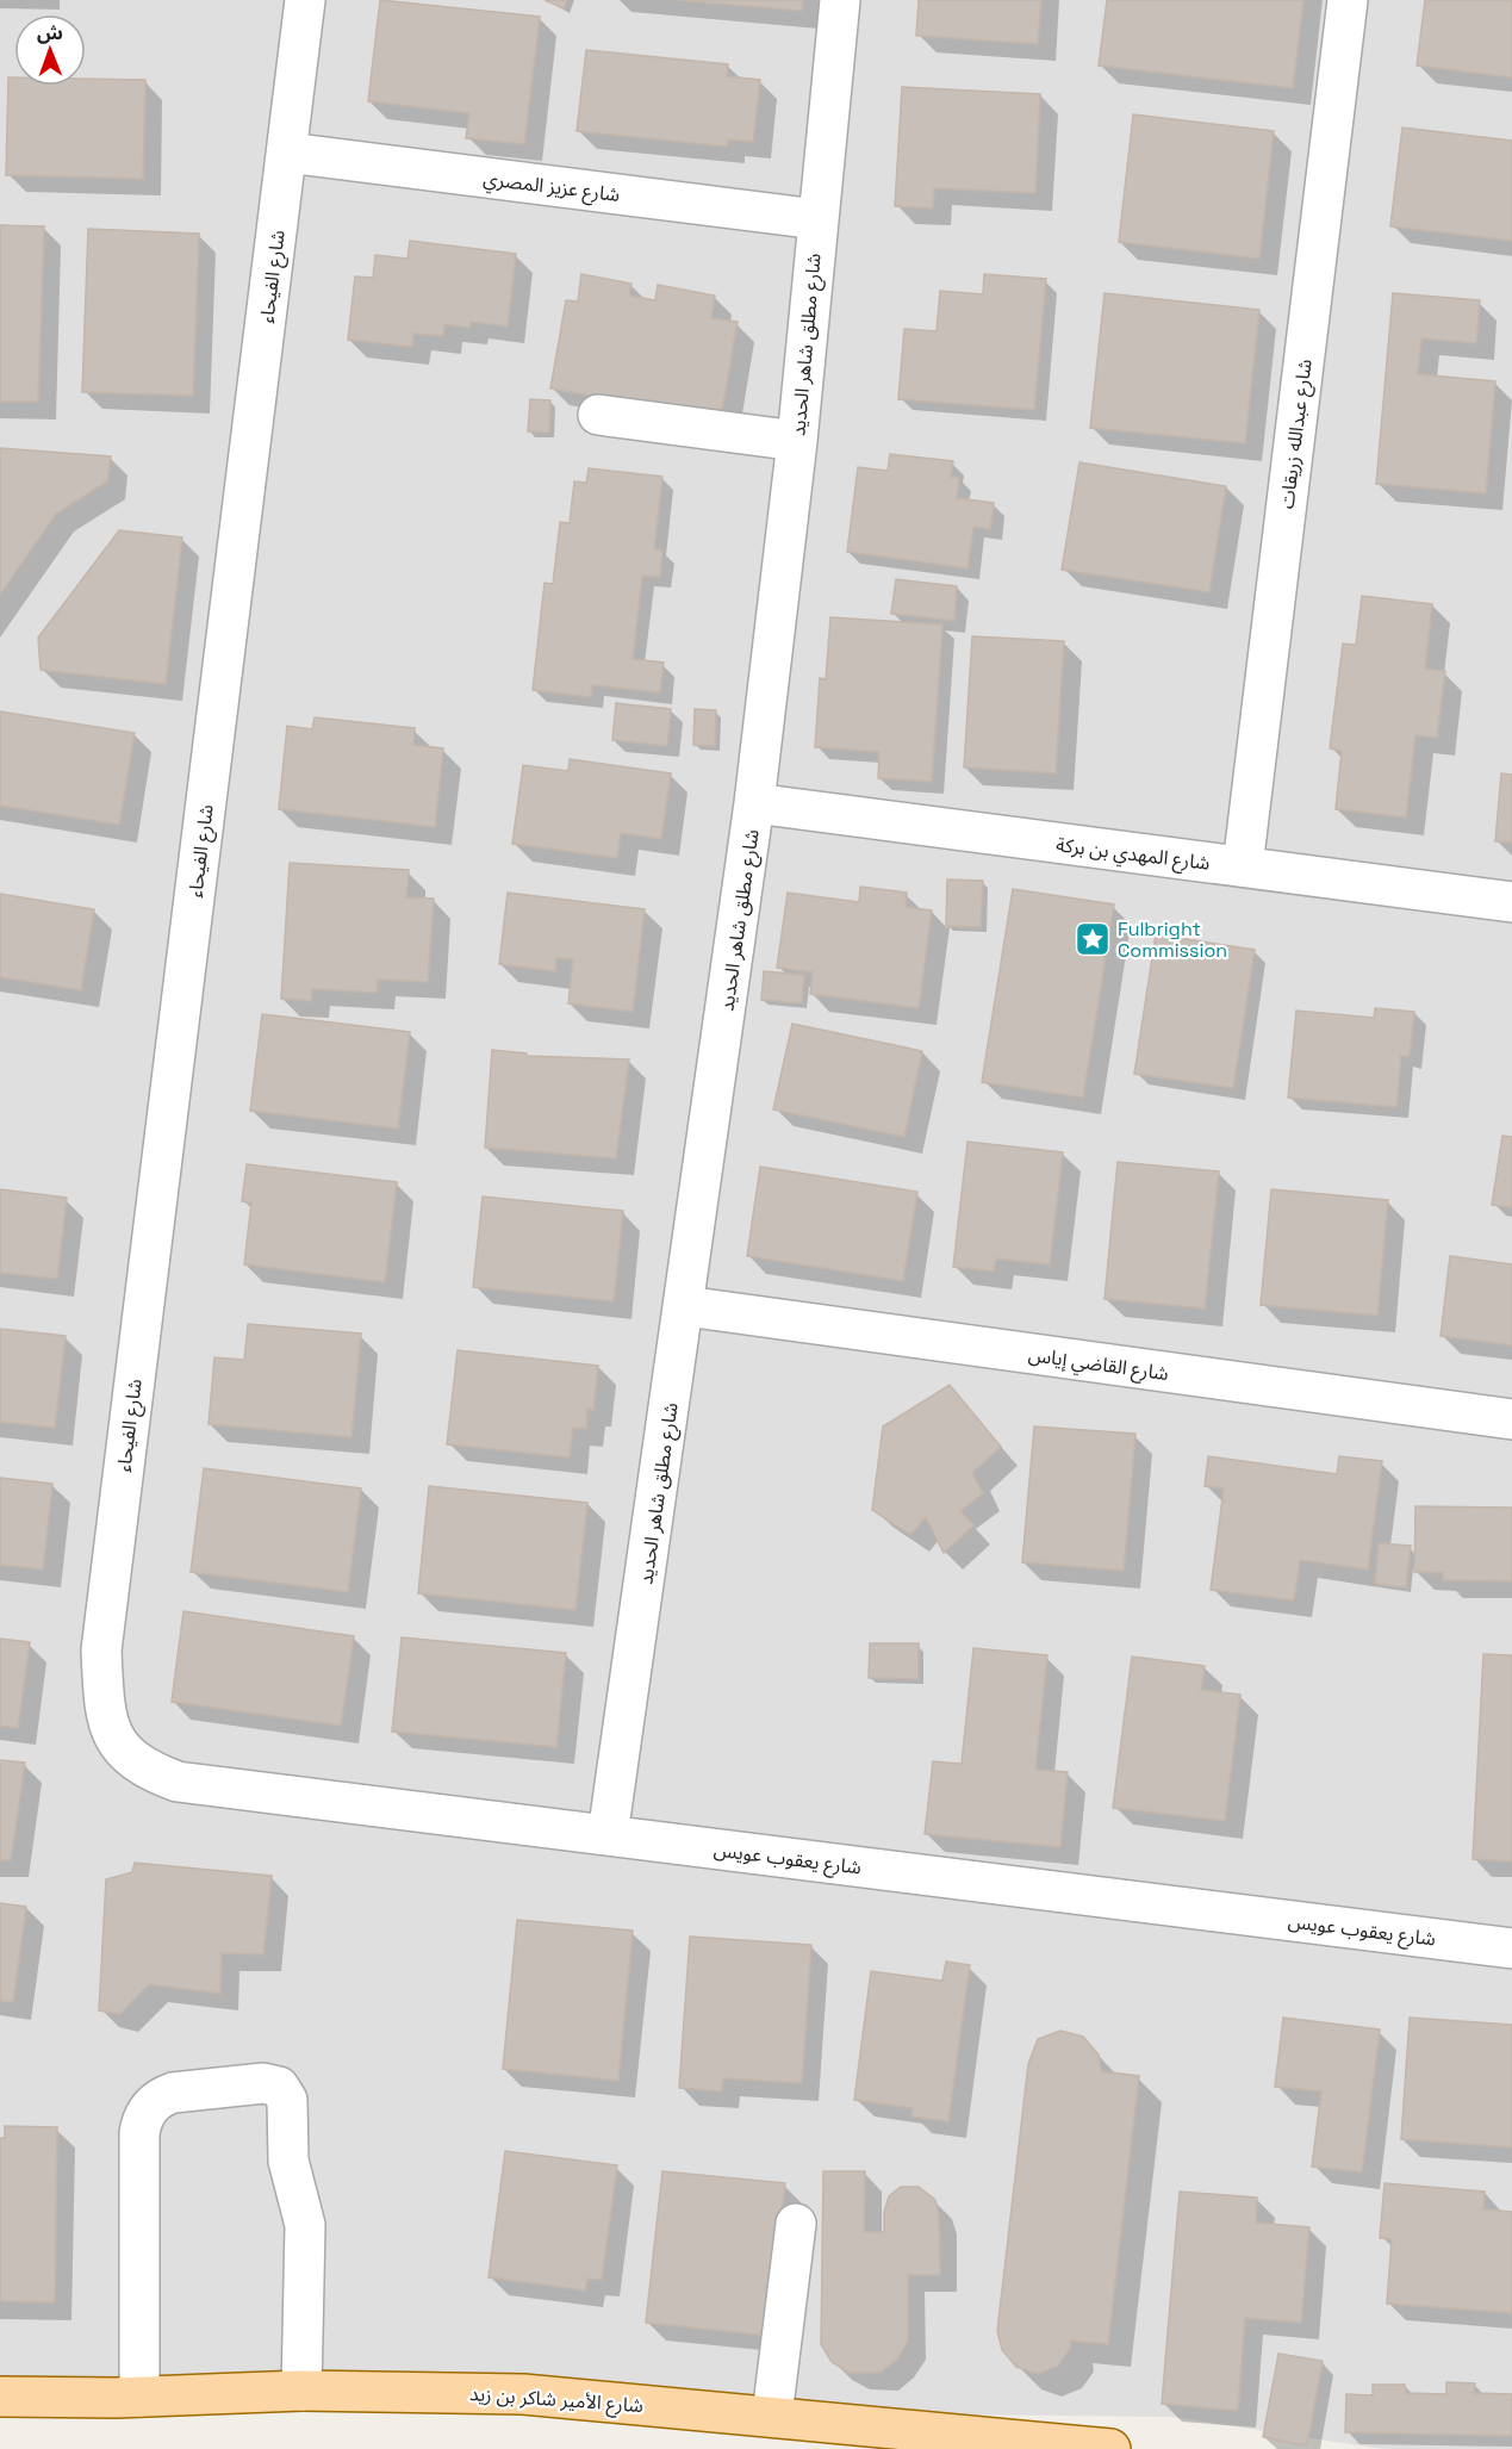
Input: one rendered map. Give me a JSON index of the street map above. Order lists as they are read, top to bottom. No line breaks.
{"streets":{"main road":["شارع الأمير شاكر بن زيد"],"street":["شارع عزيز المصري","شارع الفيحاء","شارع مطلق شاهر الحديد","شارع عبدالله زريقات","شارع المهدي بن بركة","شارع القاضي إياس","شارع يعقوب عويس"]},"crossings":[["شارع عزيز المصري","شارع الفيحاء"],["شارع عزيز المصري","شارع مطلق شاهر الحديد"],["شارع الفيحاء","شارع يعقوب عويس"],["شارع مطلق شاهر الحديد","شارع المهدي بن بركة"],["شارع مطلق شاهر الحديد","شارع القاضي إياس"],["شارع مطلق شاهر الحديد","شارع يعقوب عويس"],["شارع عبدالله زريقات","شارع المهدي بن بركة"]],"places":{"place":["Fulbright Commission"]},"north":"top"}
